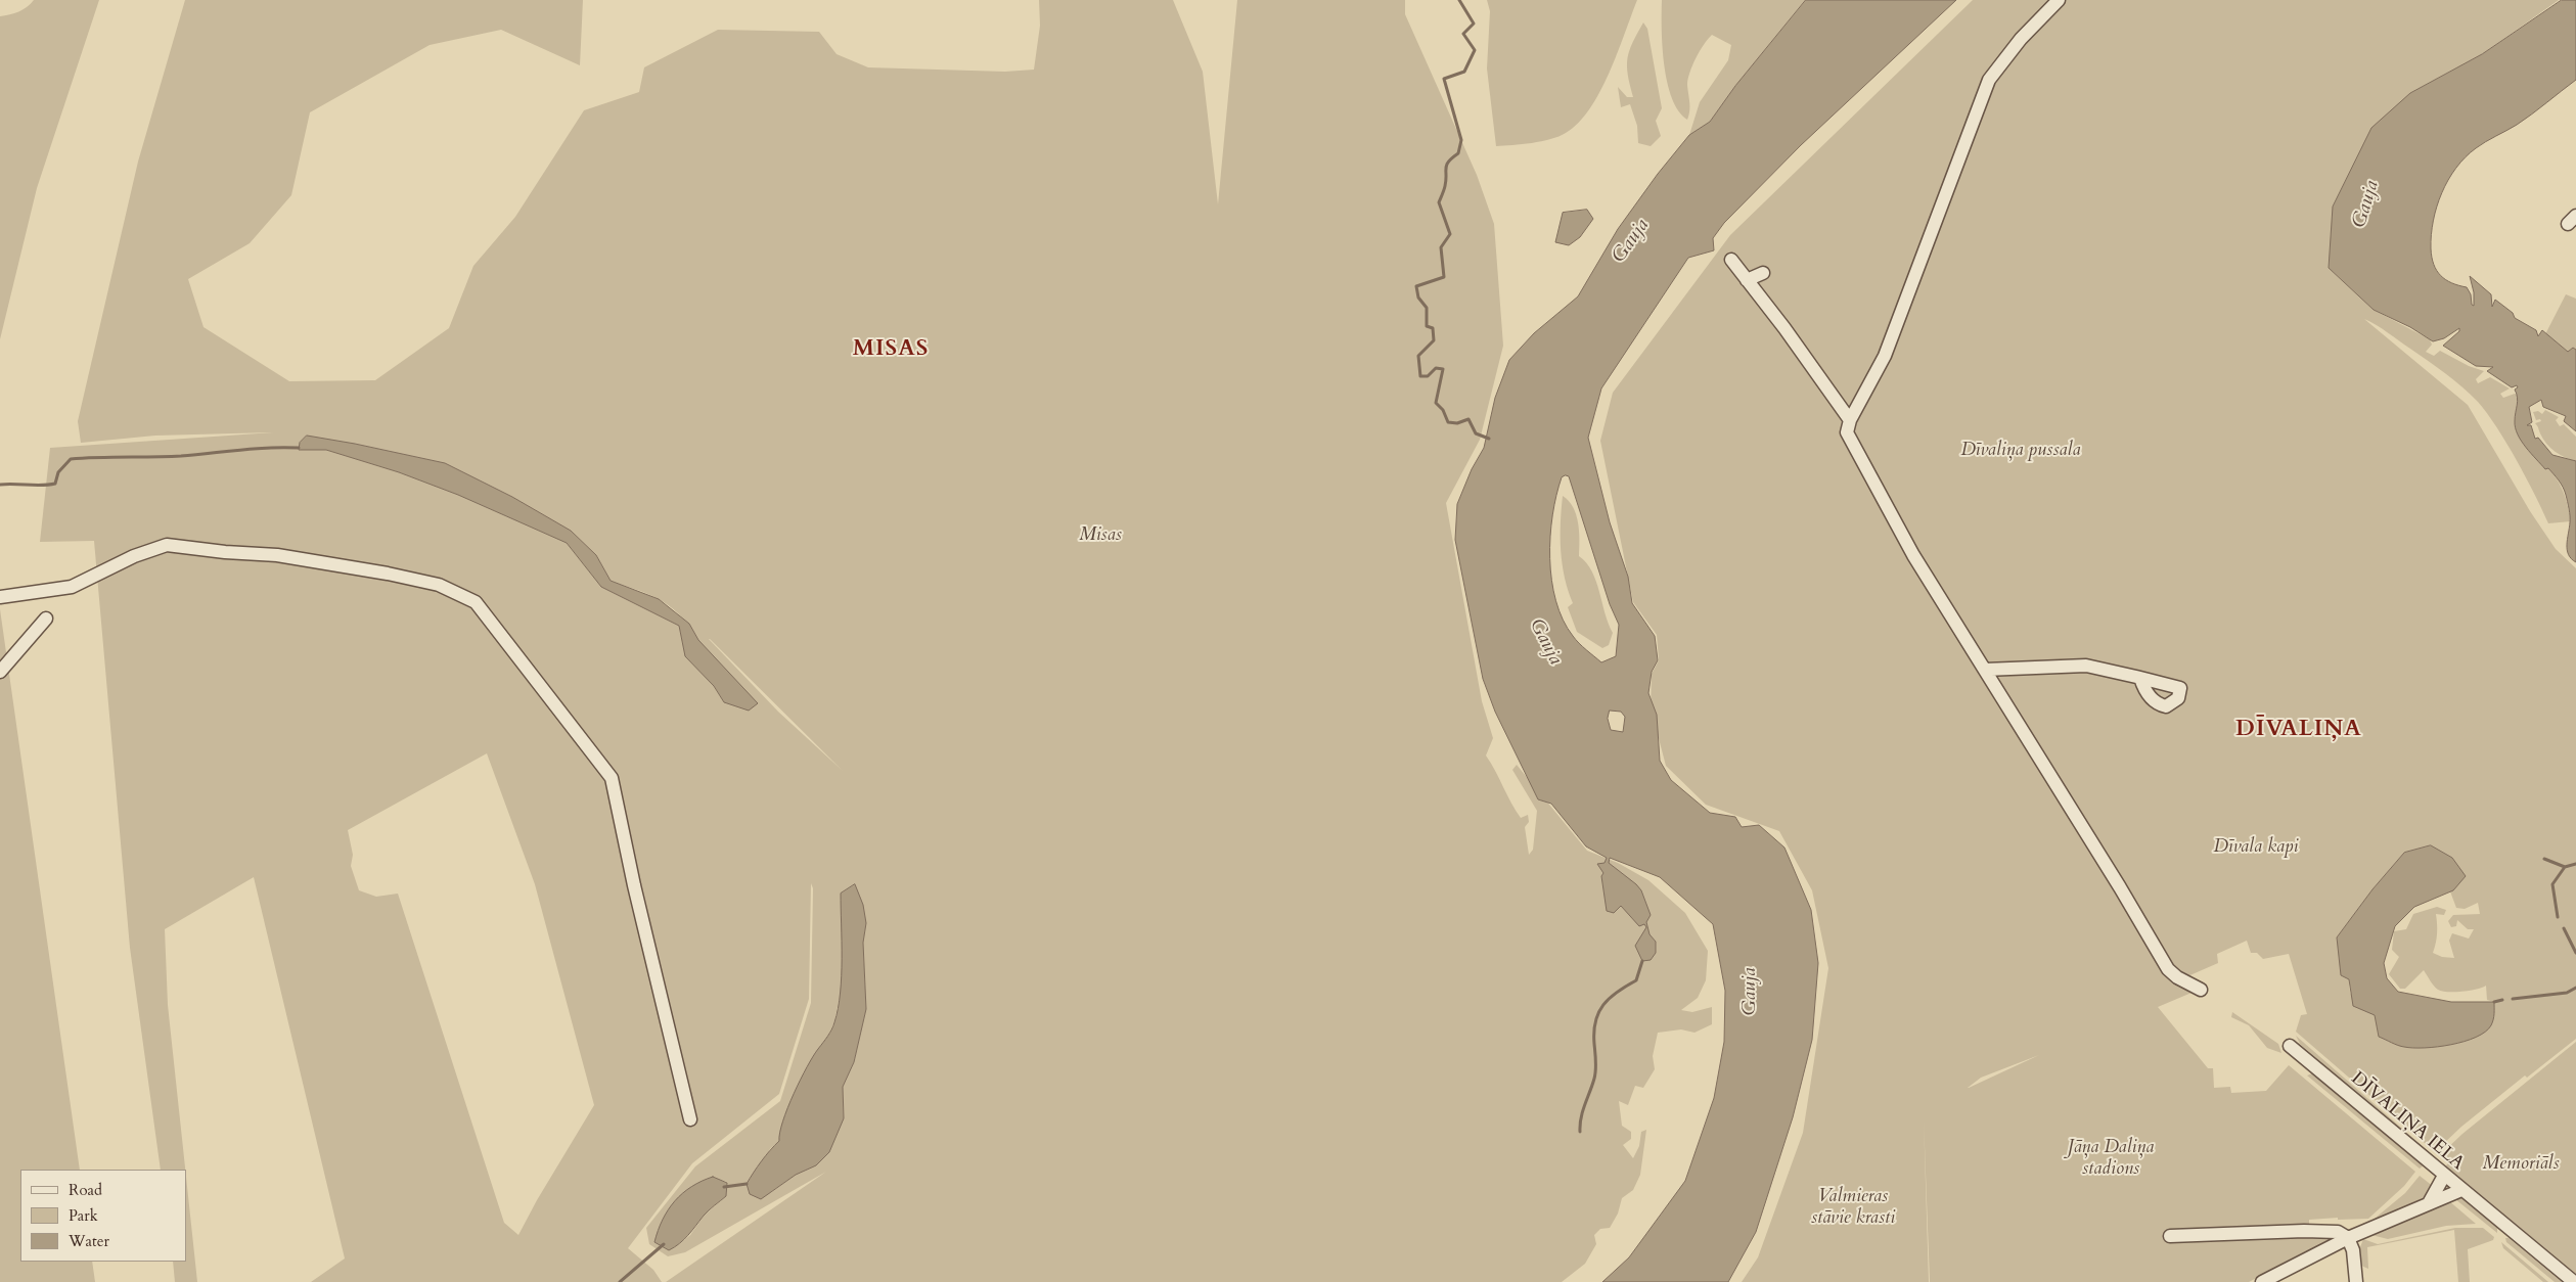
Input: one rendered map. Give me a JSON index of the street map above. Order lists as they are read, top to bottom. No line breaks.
{"streets":{"street":["DĪVALIŅA IELA"]},"districts":["MISAS","DĪVALIŅA"],"water":["Gauja"],"parks":["Dīvaliņa pussala","Misas","Dīvala kapi","Jāņa Daliņa stadions","Memoriāls","Valmieras stāvie krasti"],"legend":["Road","Park","Water"]}
